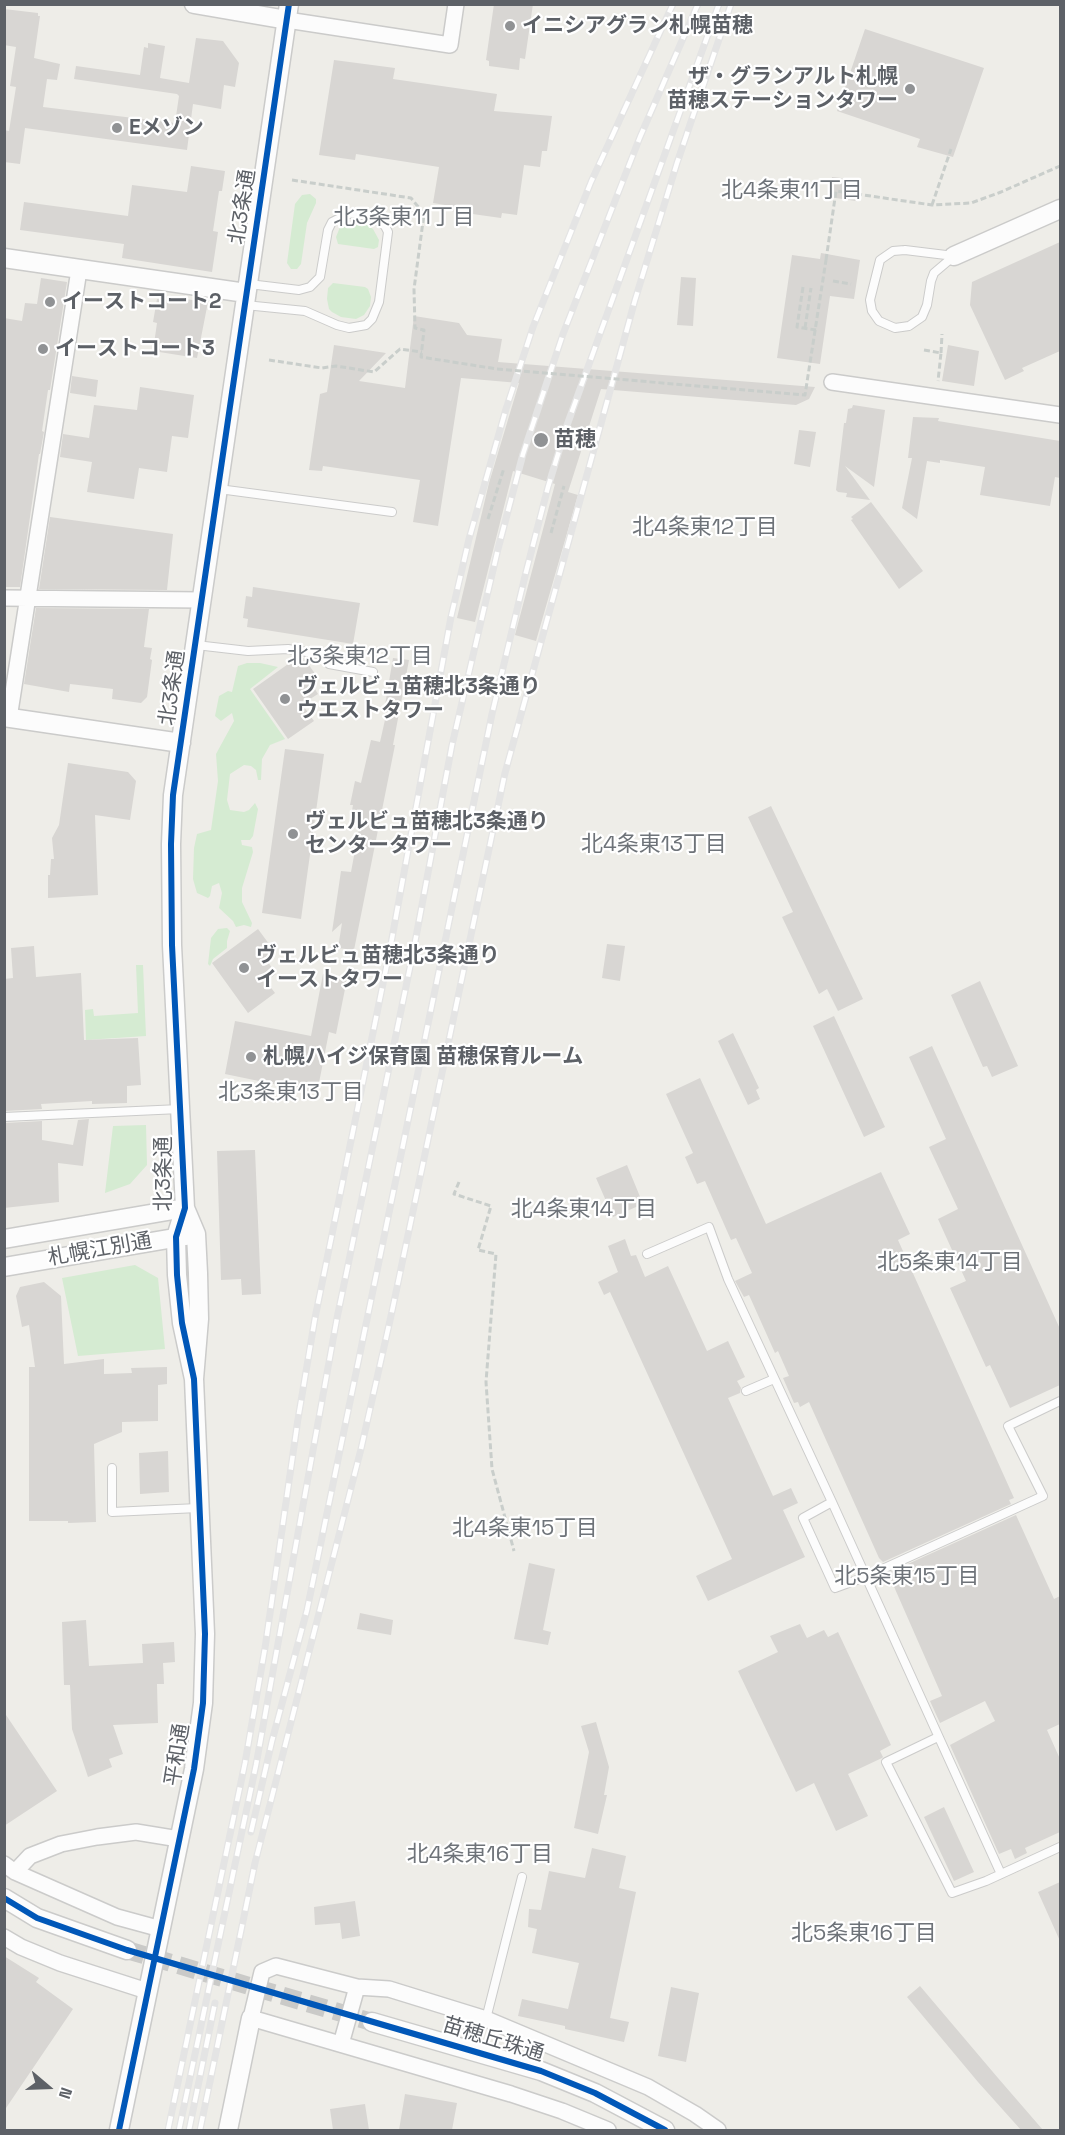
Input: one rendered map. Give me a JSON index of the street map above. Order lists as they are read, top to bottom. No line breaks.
{"streets":{"street":["北3条通","札幌江別通","平和通","苗穂丘珠通"]},"crossings":[["北3条通","札幌江別通"],["北3条通","平和通"],["札幌江別通","平和通"]],"districts":["北4条東11丁目","北3条東11丁目","北4条東12丁目","北3条東12丁目","北4条東13丁目","北3条東13丁目","北4条東14丁目","北5条東14丁目","北4条東15丁目","北5条東15丁目","北4条東16丁目","北5条東16丁目"],"places":["イニシアグラン札幌苗穂","ザ・グランアルト札幌 苗穂ステーションタワー","Eメゾン","イーストコート2","イーストコート3","苗穂","ヴェルビュ苗穂北3条通り ウエストタワー","ヴェルビュ苗穂北3条通り センタータワー","ヴェルビュ苗穂北3条通り イーストタワー","札幌ハイジ保育園 苗穂保育ルーム"],"north":"right"}
